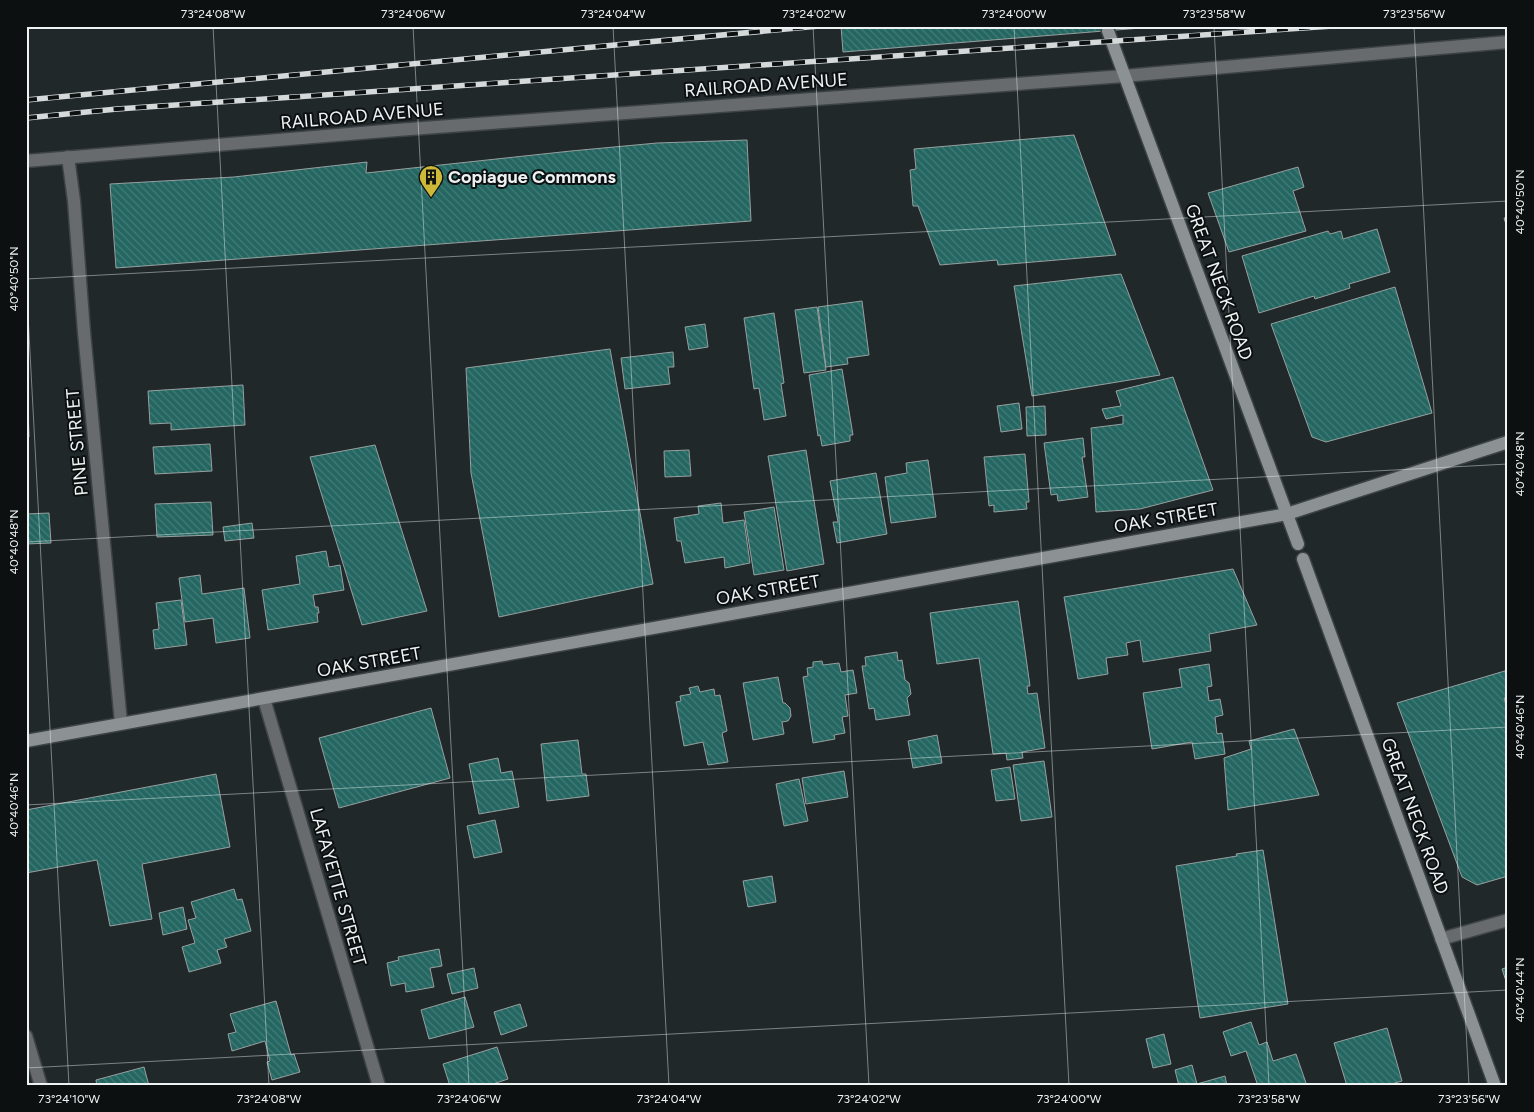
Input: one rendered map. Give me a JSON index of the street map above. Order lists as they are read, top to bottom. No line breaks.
{"streets":{"main road":["GREAT NECK ROAD","OAK STREET"],"street":["RAILROAD AVENUE","PINE STREET","LAFAYETTE STREET"]},"crossings":[["RAILROAD AVENUE","GREAT NECK ROAD"],["RAILROAD AVENUE","PINE STREET"],["GREAT NECK ROAD","OAK STREET"],["PINE STREET","OAK STREET"],["OAK STREET","LAFAYETTE STREET"]],"places":{"building":["Copiague Commons"]},"coordinates":["73°24'08\"W","73°24'06\"W","73°24'04\"W","73°24'02\"W","73°24'00\"W","73°23'58\"W","73°23'56\"W","40°40'50\"N","40°40'48\"N","40°40'46\"N","40°40'44\"N","73°24'10\"W"]}
